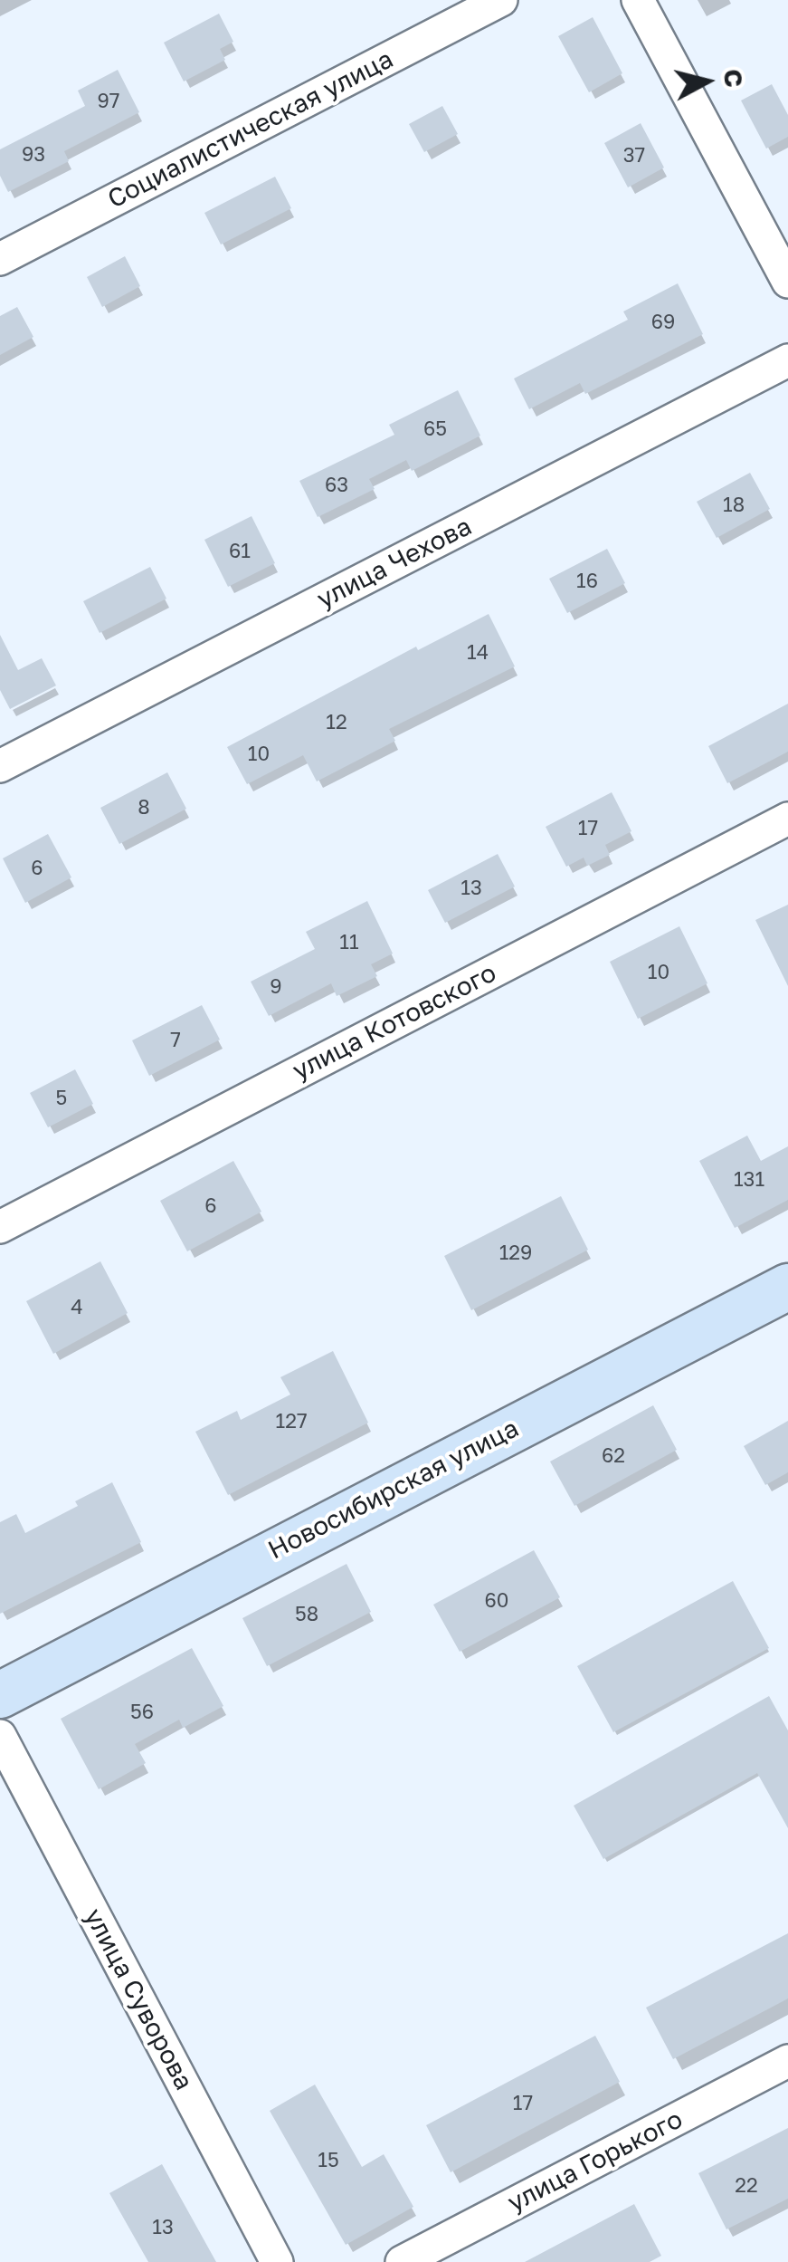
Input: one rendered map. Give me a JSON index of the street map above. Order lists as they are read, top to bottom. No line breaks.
{"streets":{"main road":["Новосибирская улица"],"street":["Социалистическая улица","улица Чехова","улица Котовского","улица Суворова","улица Горького"]},"house_numbers":["97","93","37","69","65","63","18","61","16","14","12","10","8","17","6","13","11","10","9","7","5","131","6","129","4","127","62","60","58","56","17","15","22","13"],"north":"right"}
